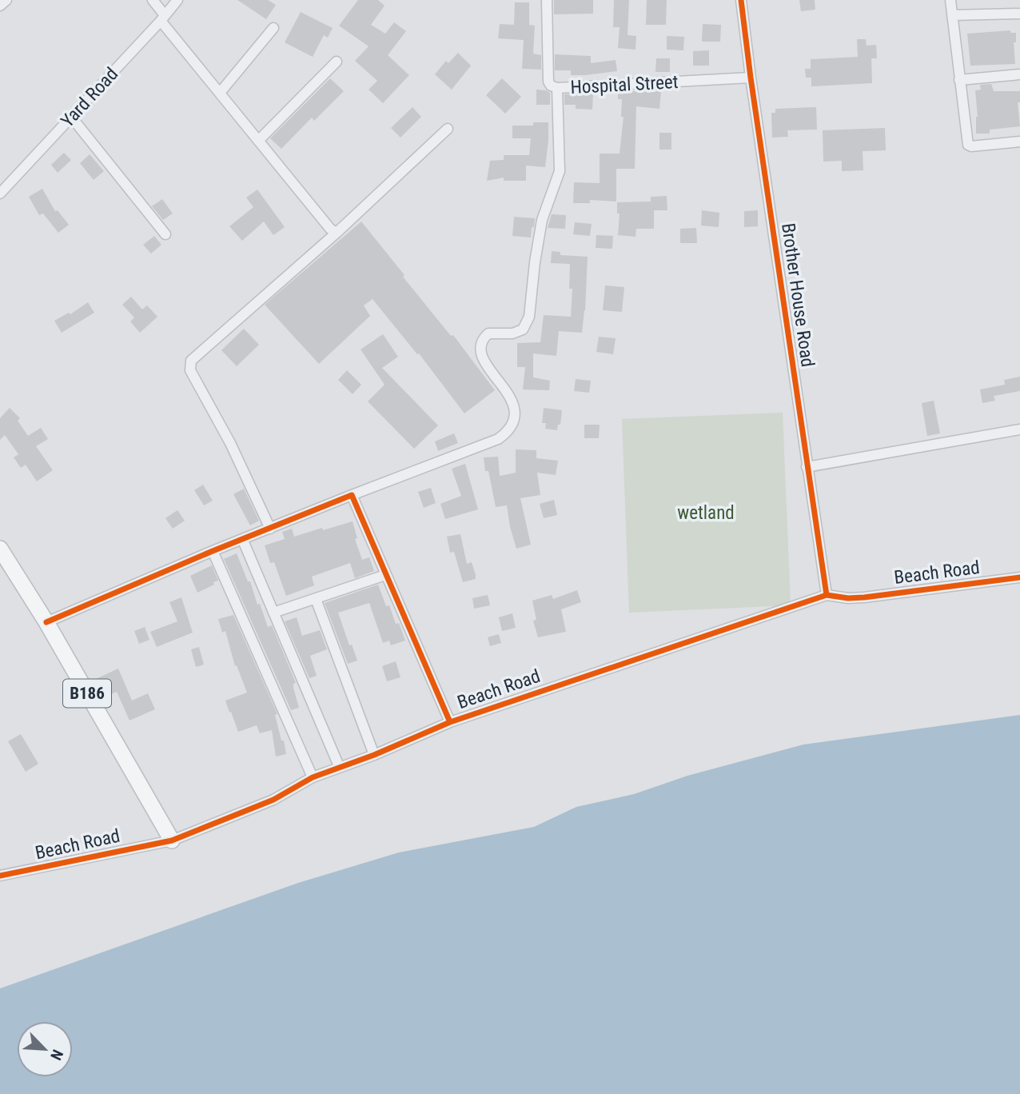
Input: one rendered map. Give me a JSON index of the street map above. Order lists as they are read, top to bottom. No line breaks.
{"streets":{"main road":["B186"],"street":["Hospital Street","Yard Road","Brother House Road","Beach Road"]},"crossings":[["Hospital Street","Brother House Road"],["Brother House Road","Beach Road"],["Beach Road","B186"]],"parks":["wetland"],"north":"bottom right"}
